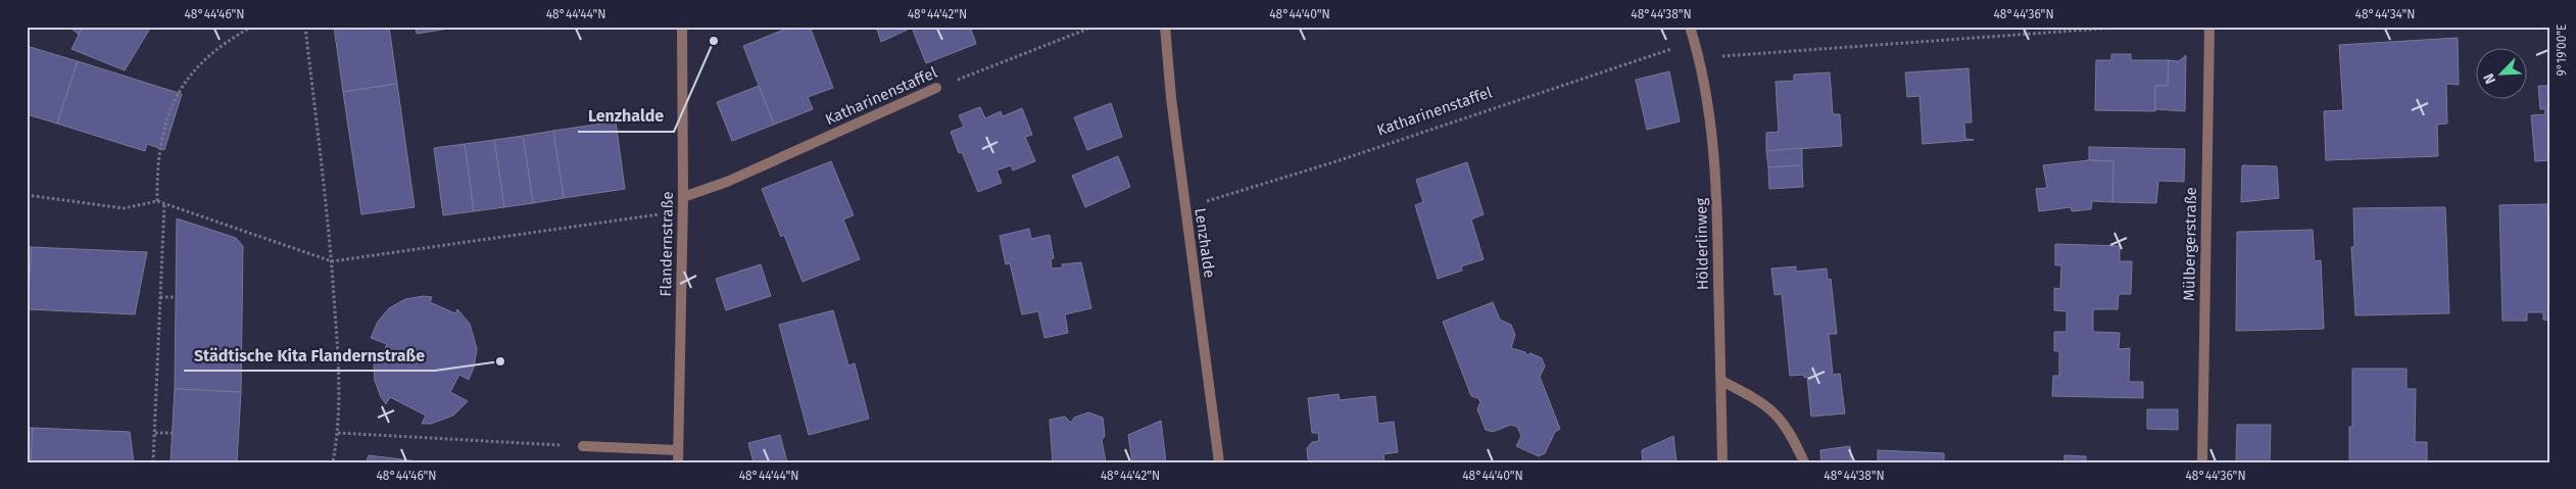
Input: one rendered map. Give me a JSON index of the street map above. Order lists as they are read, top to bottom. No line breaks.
{"streets":{"street":["Katharinenstaffel","Lenzhalde","Flandernstraße","Hölderlinweg","Mülbergerstraße"]},"crossings":[["Katharinenstaffel","Lenzhalde"],["Katharinenstaffel","Flandernstraße"],["Katharinenstaffel","Hölderlinweg"]],"places":["Lenzhalde","Städtische Kita Flandernstraße"],"north":"bottom left","coordinates":["48°44'46\"N","48°44'44\"N","48°44'42\"N","48°44'40\"N","48°44'38\"N","48°44'36\"N","48°44'34\"N","9°19'00\"E"]}
